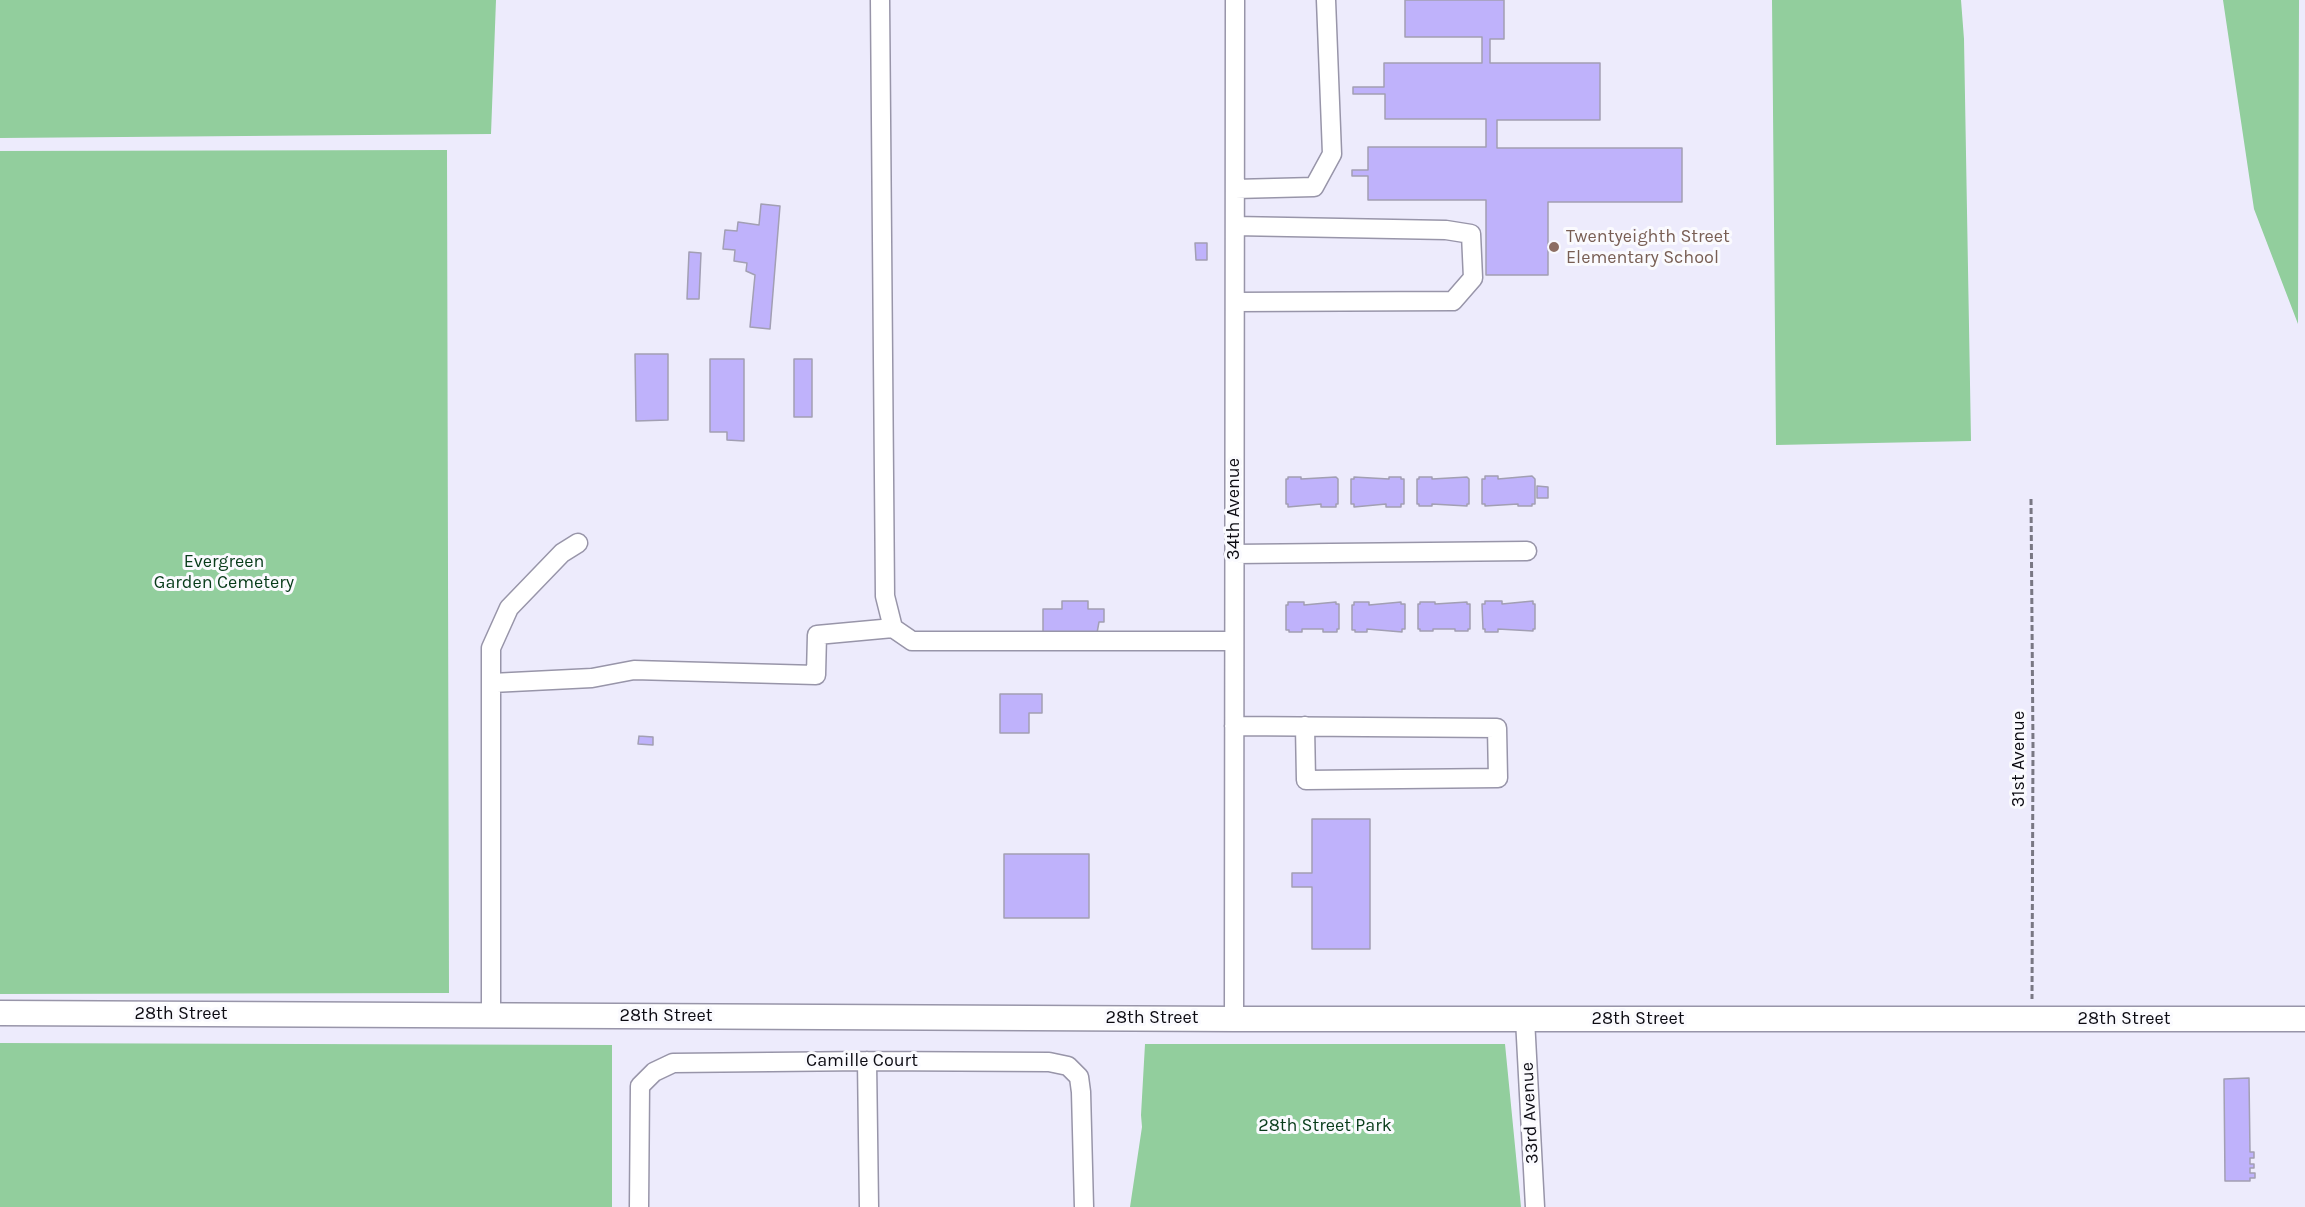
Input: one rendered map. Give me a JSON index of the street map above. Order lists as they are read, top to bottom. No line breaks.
{"streets":{"main road":["28th Street"],"street":["34th Avenue","Camille Court","33rd Avenue"],"path":["31st Avenue"]},"crossings":[["34th Avenue","28th Street"],["31st Avenue","28th Street"],["28th Street","33rd Avenue"]],"parks":["Evergreen Garden Cemetery","28th Street Park"],"places":["Twentyeighth Street Elementary School"]}
